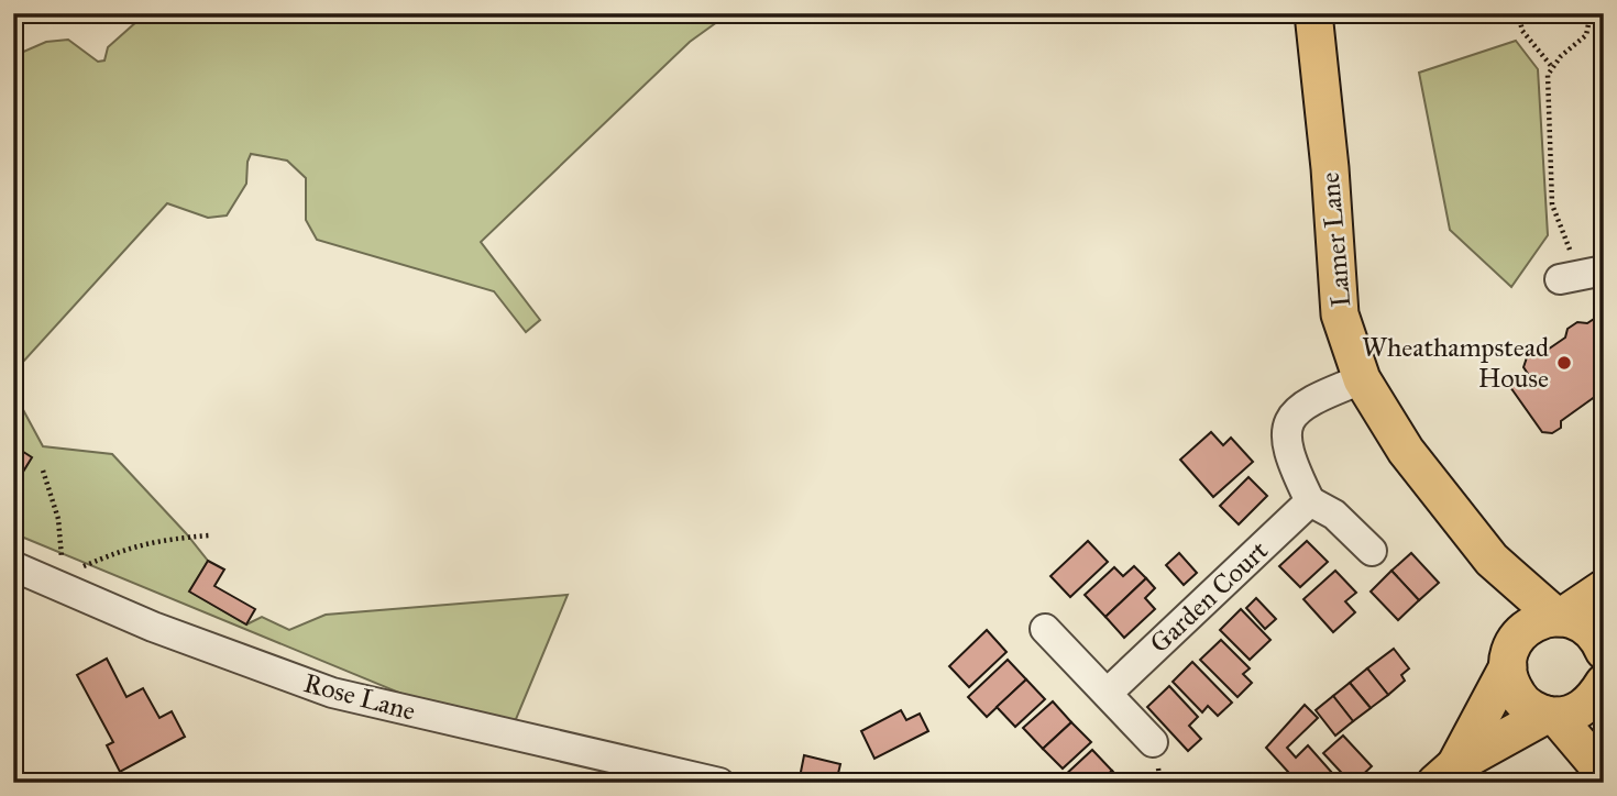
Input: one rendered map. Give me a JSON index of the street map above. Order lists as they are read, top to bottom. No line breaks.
{"streets":{"main road":["Lamer Lane"],"street":["Garden Court","Rose Lane"]},"places":["Wheathampstead House"]}
